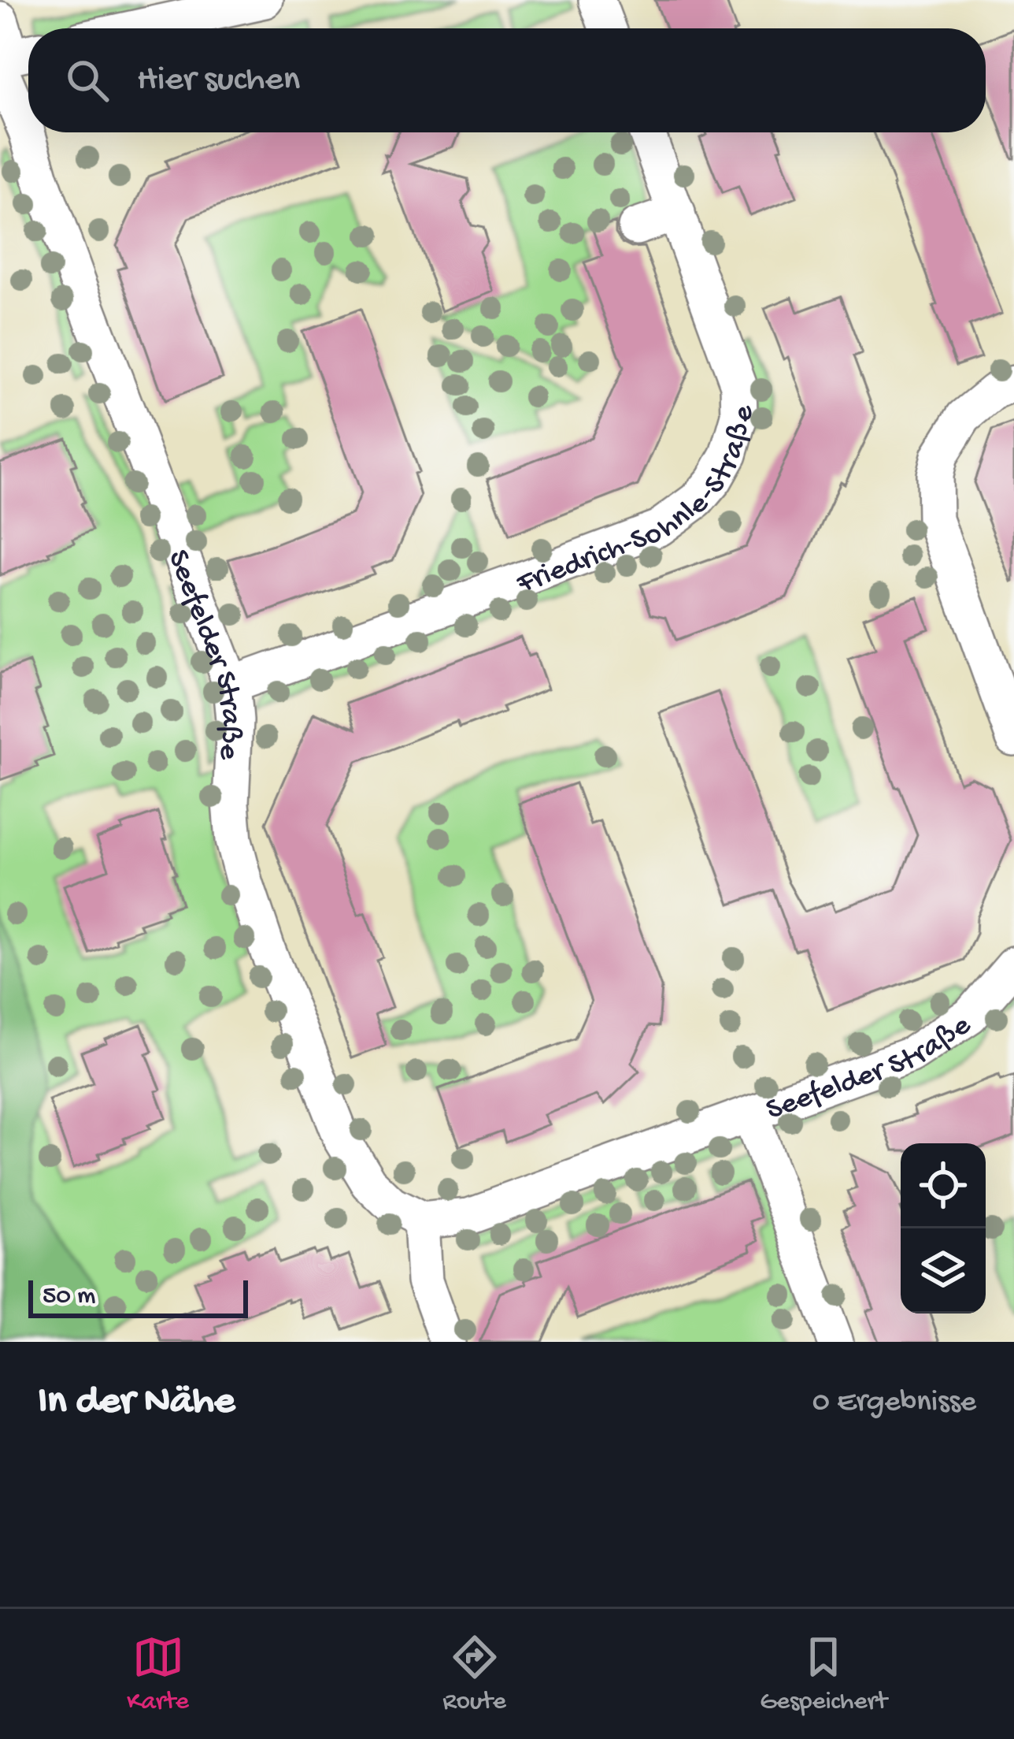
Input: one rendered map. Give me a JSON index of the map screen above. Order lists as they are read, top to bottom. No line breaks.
{"streets":{"street":["Friedrich-Sohnle-Straße","Seefelder Straße"]},"crossings":[["Friedrich-Sohnle-Straße","Seefelder Straße"]],"scale_bar":"50 m","page":{"search":"Hier suchen","scale":"50 m","heading":["In der Nähe","0 Ergebnisse"],"nav":["Karte","Route","Gespeichert"]}}
